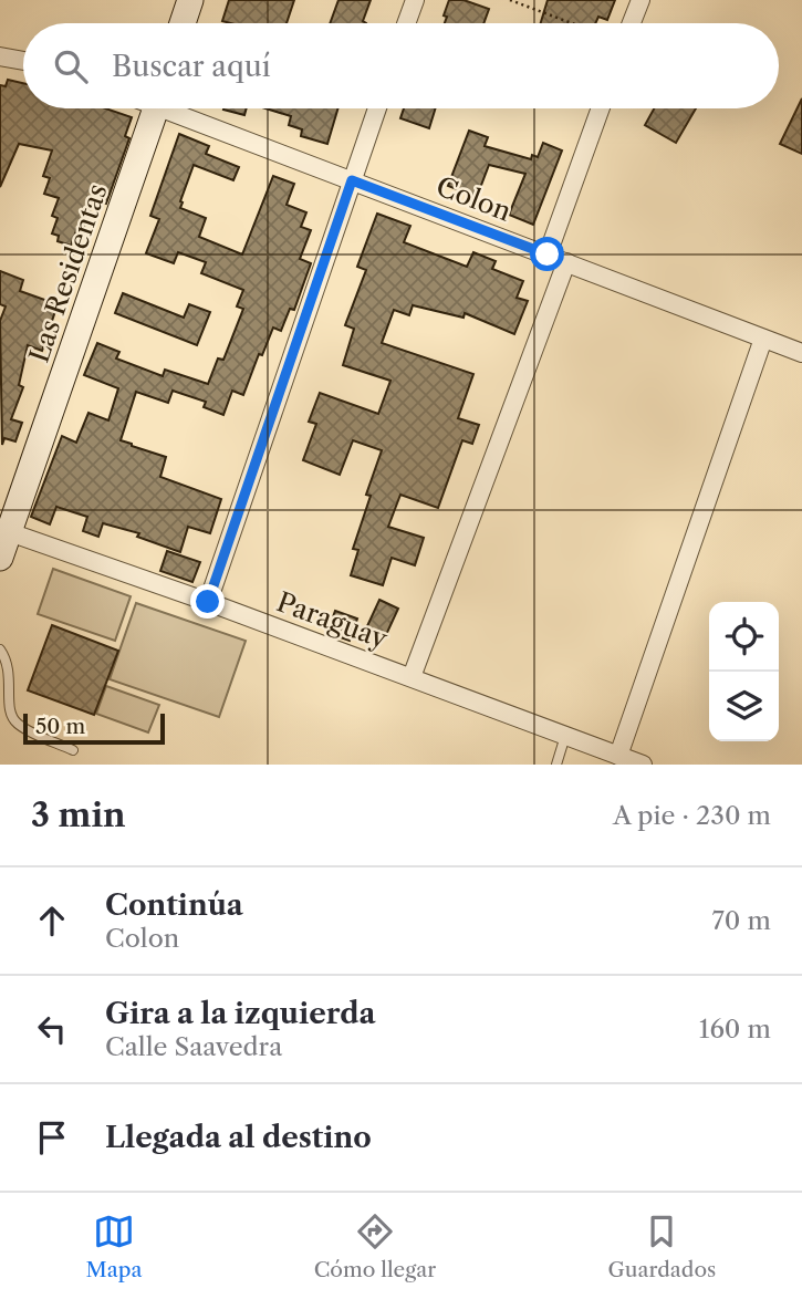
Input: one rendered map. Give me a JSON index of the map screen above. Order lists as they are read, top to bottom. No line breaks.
{"streets":{"main road":["Las Residentas"],"street":["Colon","Paraguay"]},"crossings":[["Las Residentas","Paraguay"]],"scale_bar":"50 m","page":{"search":"Buscar aquí","scale":"50 m","heading":["3 min","A pie · 230 m"],"list":[["Continúa","Colon","70 m"],["Gira a la izquierda","Calle Saavedra","160 m"],"Llegada al destino"],"nav":["Mapa","Cómo llegar","Guardados"]}}
